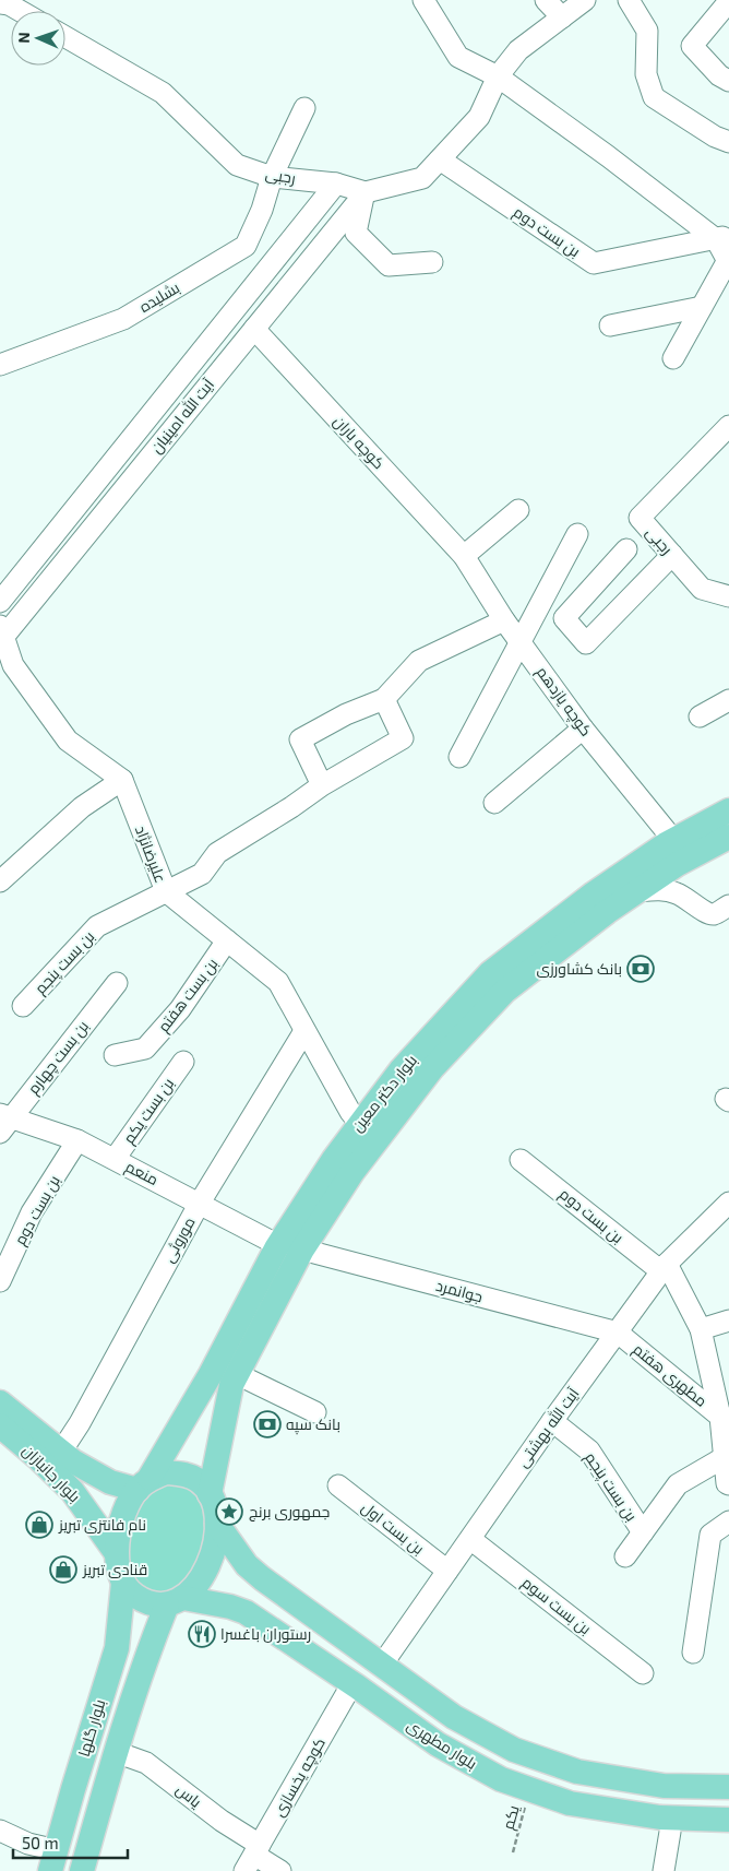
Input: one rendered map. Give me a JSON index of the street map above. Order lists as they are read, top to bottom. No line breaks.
{"streets":{"main road":["بلوار دکتر معین","بلوار جانبازان","بلوار گلها","بلوار مطهری"],"street":["رجبی","بن بست دوم","بشلیده","آیت الله امینیان","کوچه باران","کوچه یازدهم","علیرضانژاد","بن بست پنجم","بن بست هفتم","بن بست چهارم","بن بست یکم","منعم","موروثی","جوانمرد","مطهری هفتم","آیت الله بهشتی","بن بست اول","بن بست سوم","کوچه یخسازی","یاس"],"path":["یکم"]},"crossings":[["رجبی","بن بست دوم"],["رجبی","بشلیده"],["رجبی","آیت الله امینیان"],["بن بست دوم","منعم"],["بن بست دوم","آیت الله بهشتی"],["آیت الله امینیان","کوچه باران"],["کوچه باران","کوچه یازدهم"],["کوچه یازدهم","بلوار دکتر معین"],["علیرضانژاد","بن بست پنجم"],["علیرضانژاد","بن بست هفتم"],["علیرضانژاد","بلوار دکتر معین"],["علیرضانژاد","موروثی"],["بن بست پنجم","آیت الله بهشتی"],["بن بست چهارم","منعم"],["بلوار دکتر معین","منعم"],["بلوار دکتر معین","جوانمرد"],["بلوار دکتر معین","بلوار جانبازان"],["بلوار دکتر معین","بلوار گلها"],["بلوار دکتر معین","بلوار مطهری"],["بن بست یکم","منعم"],["منعم","موروثی"],["موروثی","بلوار جانبازان"],["جوانمرد","مطهری هفتم"],["جوانمرد","آیت الله بهشتی"],["مطهری هفتم","آیت الله بهشتی"],["آیت الله بهشتی","بن بست اول"],["آیت الله بهشتی","بن بست سوم"],["آیت الله بهشتی","بلوار مطهری"],["بلوار جانبازان","بلوار گلها"],["بلوار جانبازان","بلوار مطهری"],["بلوار گلها","بلوار مطهری"],["بلوار گلها","یاس"],["بلوار مطهری","کوچه یخسازی"],["بلوار مطهری","یکم"],["کوچه یخسازی","یاس"]],"places":{"bank":["بانک کشاورزی","بانک سپه"],"place":["جمهوری برنج"],"shop":["نام فانتزی تبریز","قنادی تبریز"],"restaurant":["رستوران باغسرا"]},"scale_bar":"50 m","north":"left"}
